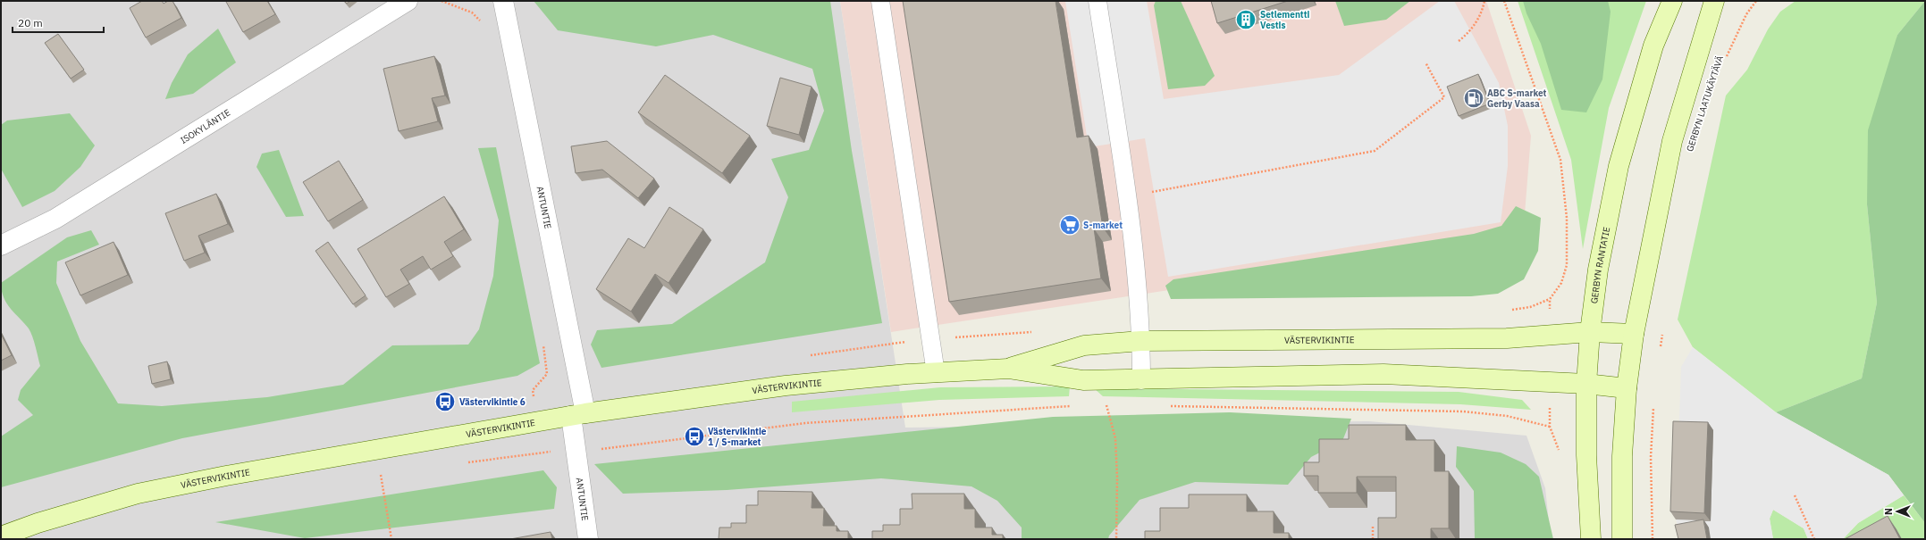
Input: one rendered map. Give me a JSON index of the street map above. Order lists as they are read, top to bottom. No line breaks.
{"streets":{"main road":["GERBYN RANTATIE","VÄSTERVIKINTIE"],"street":["ISOKYLÄNTIE","ANTUNTIE"],"path":["GERBYN LAATUKÄYTÄVÄ"]},"crossings":[["ANTUNTIE","VÄSTERVIKINTIE"],["GERBYN RANTATIE","VÄSTERVIKINTIE"]],"places":{"building":["Setlementti Vestis"],"fuel station":["ABC S-market Gerby Vaasa"],"supermarket":["S-market"],"bus stop":["Västervikintie 6","Västervikintie 1 / S-market"]},"scale_bar":"20 m","north":"left"}
